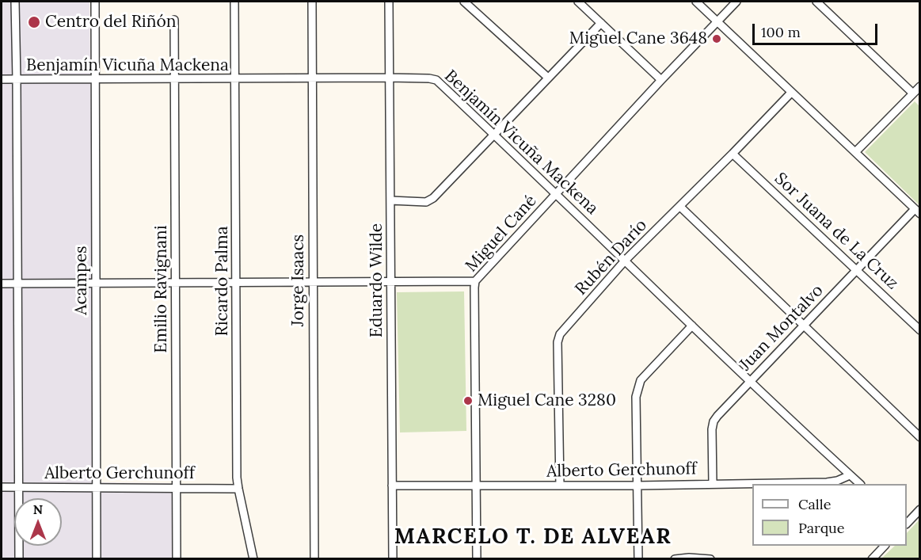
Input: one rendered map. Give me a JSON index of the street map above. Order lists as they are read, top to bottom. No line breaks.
{"streets":{"street":["Benjamín Vicuña Mackena","Sor Juana de La Cruz","Miguel Cané","Rubén Darío","Acampes","Jorge Isaacs","Eduardo Wilde","Ricardo Palma","Emilio Ravignani","Juan Montalvo","Alberto Gerchunoff"]},"crossings":[["Benjamín Vicuña Mackena","Miguel Cané"],["Benjamín Vicuña Mackena","Rubén Darío"],["Benjamín Vicuña Mackena","Acampes"],["Benjamín Vicuña Mackena","Jorge Isaacs"],["Benjamín Vicuña Mackena","Eduardo Wilde"],["Benjamín Vicuña Mackena","Ricardo Palma"],["Benjamín Vicuña Mackena","Emilio Ravignani"],["Benjamín Vicuña Mackena","Juan Montalvo"],["Benjamín Vicuña Mackena","Alberto Gerchunoff"],["Sor Juana de La Cruz","Rubén Darío"],["Sor Juana de La Cruz","Juan Montalvo"],["Miguel Cané","Alberto Gerchunoff"],["Rubén Darío","Alberto Gerchunoff"],["Acampes","Alberto Gerchunoff"],["Eduardo Wilde","Alberto Gerchunoff"],["Ricardo Palma","Alberto Gerchunoff"],["Emilio Ravignani","Alberto Gerchunoff"],["Juan Montalvo","Alberto Gerchunoff"]],"districts":["MARCELO T. DE ALVEAR"],"places":["Centro del Riñón","Miguel Cane 3648","Miguel Cane 3280"],"legend":["Calle","Parque"],"scale_bar":"100 m","north":"top"}
